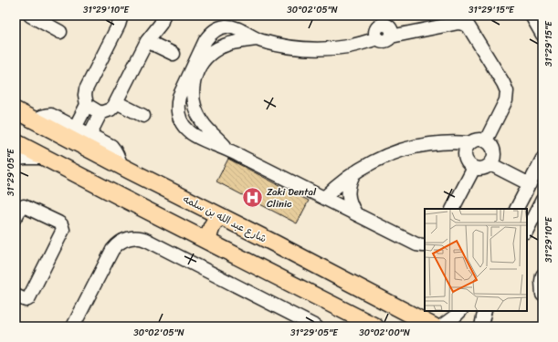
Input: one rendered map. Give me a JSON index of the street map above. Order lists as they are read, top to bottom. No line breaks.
{"streets":{"main road":["شارع عبد الله بن سلمه"]},"places":{"hospital":["Zaki Dental Clinic"]},"coordinates":["31°29'10\"E","30°02'05\"N","31°29'15\"E","31°29'05\"E","30°02'00\"N"]}
